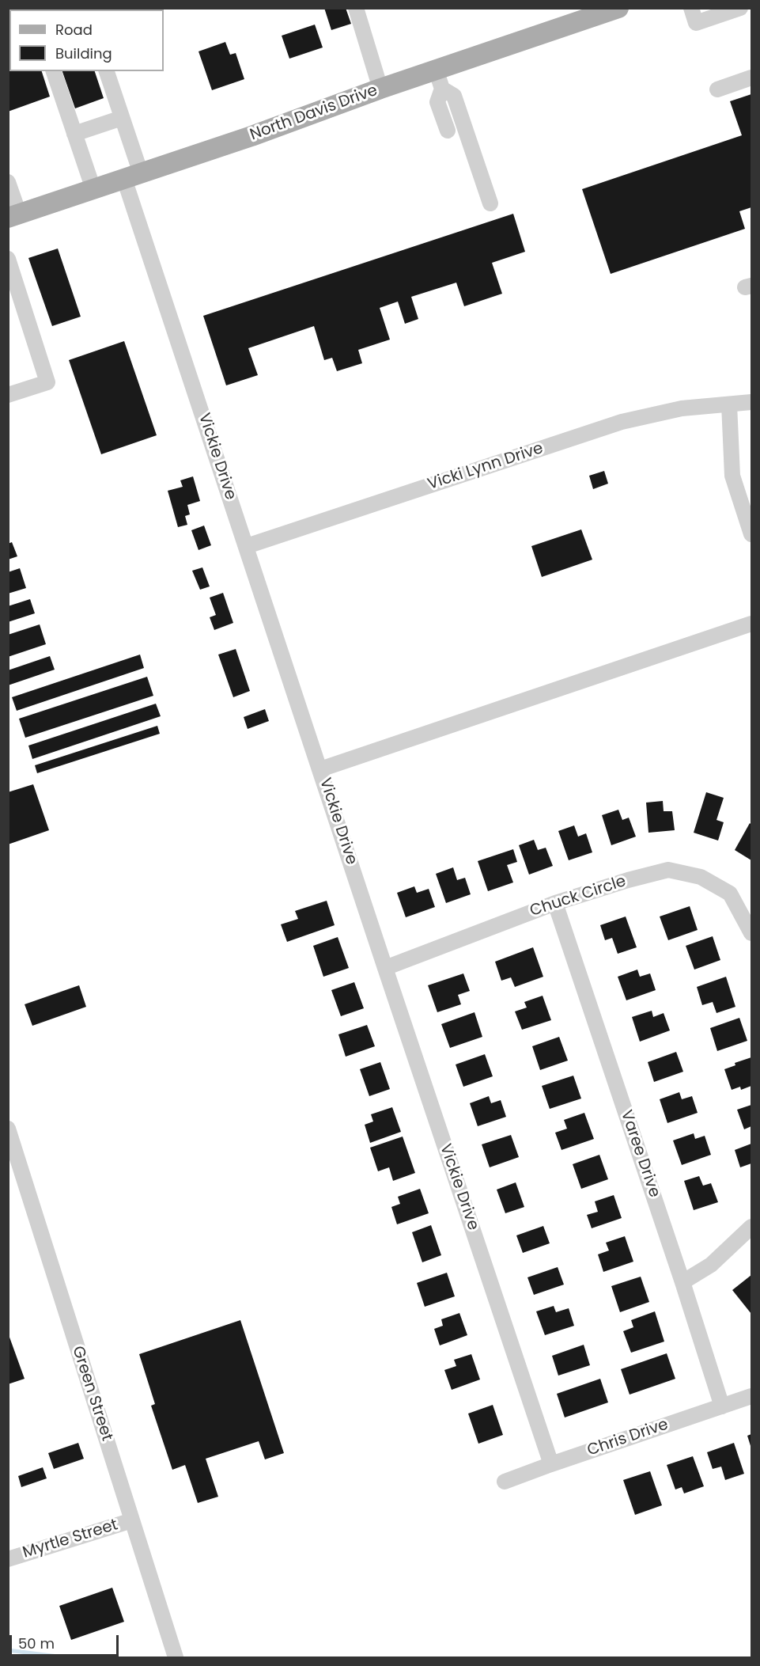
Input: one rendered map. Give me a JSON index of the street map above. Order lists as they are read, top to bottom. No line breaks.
{"streets":{"main road":["North Davis Drive"],"street":["Vickie Drive","Vicki Lynn Drive","Chuck Circle","Varee Drive","Green Street","Chris Drive","Myrtle Street"]},"crossings":[["North Davis Drive","Vickie Drive"],["Vickie Drive","Vicki Lynn Drive"],["Vickie Drive","Chuck Circle"],["Vickie Drive","Chris Drive"],["Chuck Circle","Varee Drive"],["Varee Drive","Chris Drive"],["Green Street","Myrtle Street"]],"legend":["Road","Building"],"scale_bar":"50 m"}
